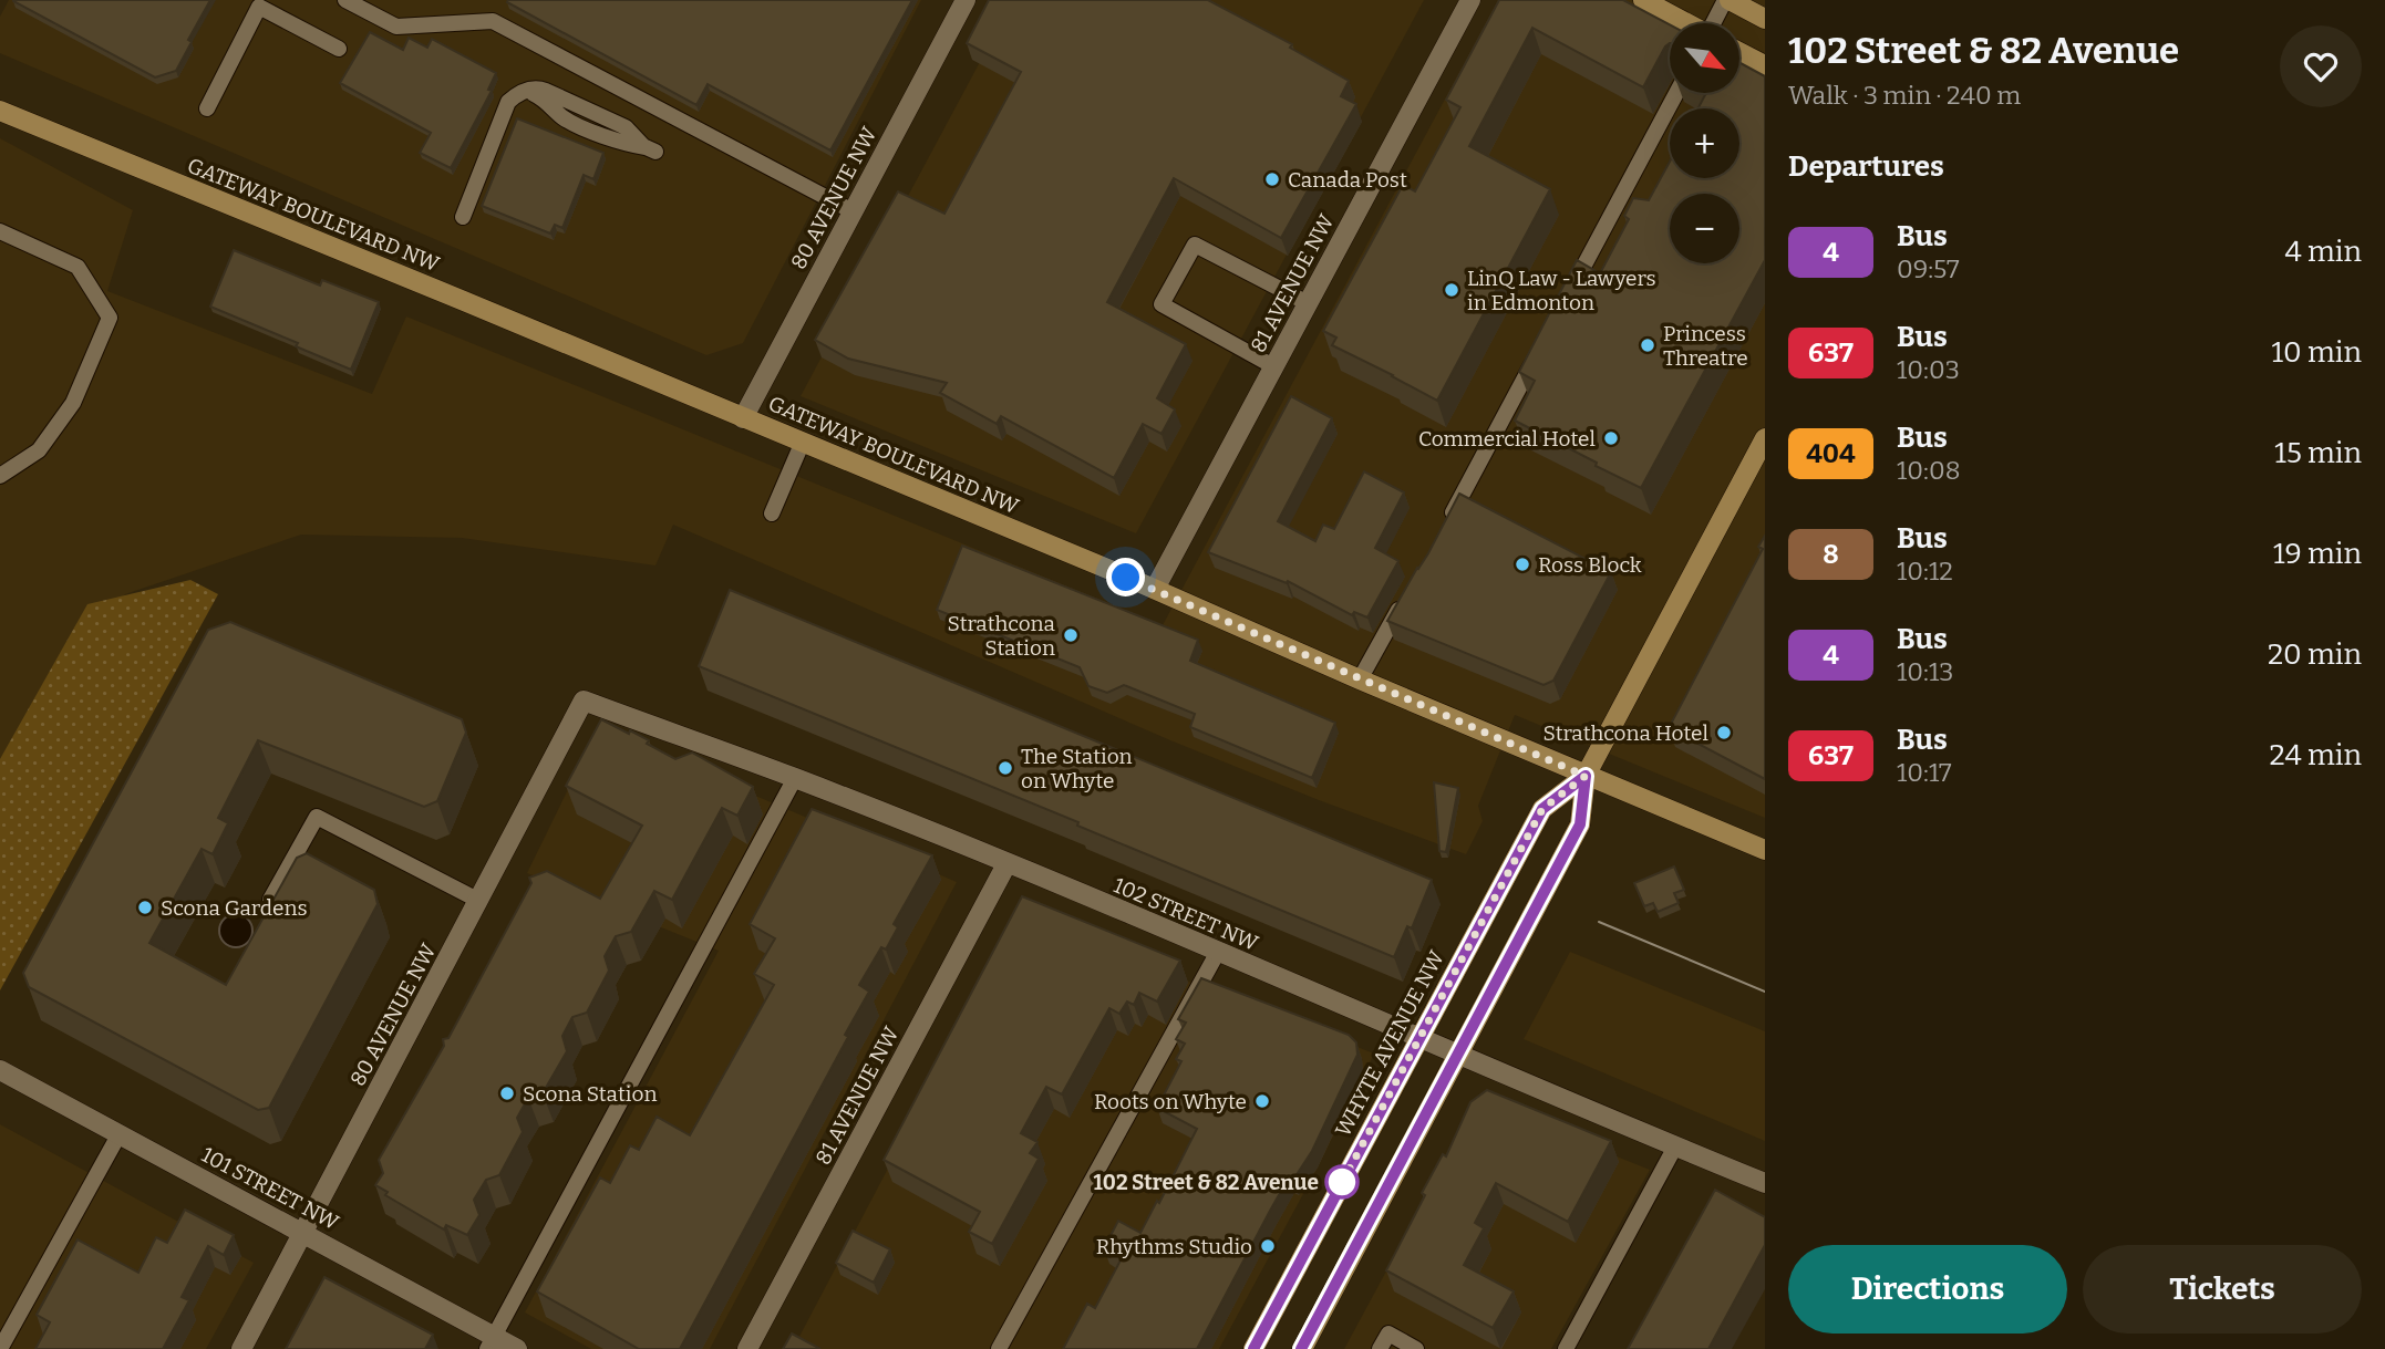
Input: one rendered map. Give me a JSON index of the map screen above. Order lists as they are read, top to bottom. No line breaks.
{"streets":{"main road":["GATEWAY BOULEVARD NW","WHYTE AVENUE NW"],"street":["80 AVENUE NW","81 AVENUE NW","102 STREET NW","101 STREET NW"]},"crossings":[["80 AVENUE NW","GATEWAY BOULEVARD NW"],["80 AVENUE NW","102 STREET NW"],["80 AVENUE NW","101 STREET NW"],["GATEWAY BOULEVARD NW","81 AVENUE NW"],["GATEWAY BOULEVARD NW","WHYTE AVENUE NW"],["81 AVENUE NW","102 STREET NW"],["102 STREET NW","WHYTE AVENUE NW"]],"places":["Canada Post","LinQ Law - Lawyers in Edmonton","Princess Threatre","Commercial Hotel","Ross Block","Strathcona Station","Strathcona Hotel","The Station on Whyte","Scona Gardens","Scona Station","Roots on Whyte","102 Street & 82 Avenue","Rhythms Studio"],"lines":["bus line 4"],"north":"bottom right","page":{"heading":[["102 Street & 82 Avenue","Walk · 3 min · 240 m"],"Departures"],"map_buttons":["+","−"],"list":[{"mark":"4","name":"Bus","note":"09:57","value":"4 min"},{"mark":"637","name":"Bus","note":"10:03","value":"10 min"},{"mark":"404","name":"Bus","note":"10:08","value":"15 min"},{"mark":"8","name":"Bus","note":"10:12","value":"19 min"},{"mark":"4","name":"Bus","note":"10:13","value":"20 min"},{"mark":"637","name":"Bus","note":"10:17","value":"24 min"}],"buttons":["Directions","Tickets"]}}
